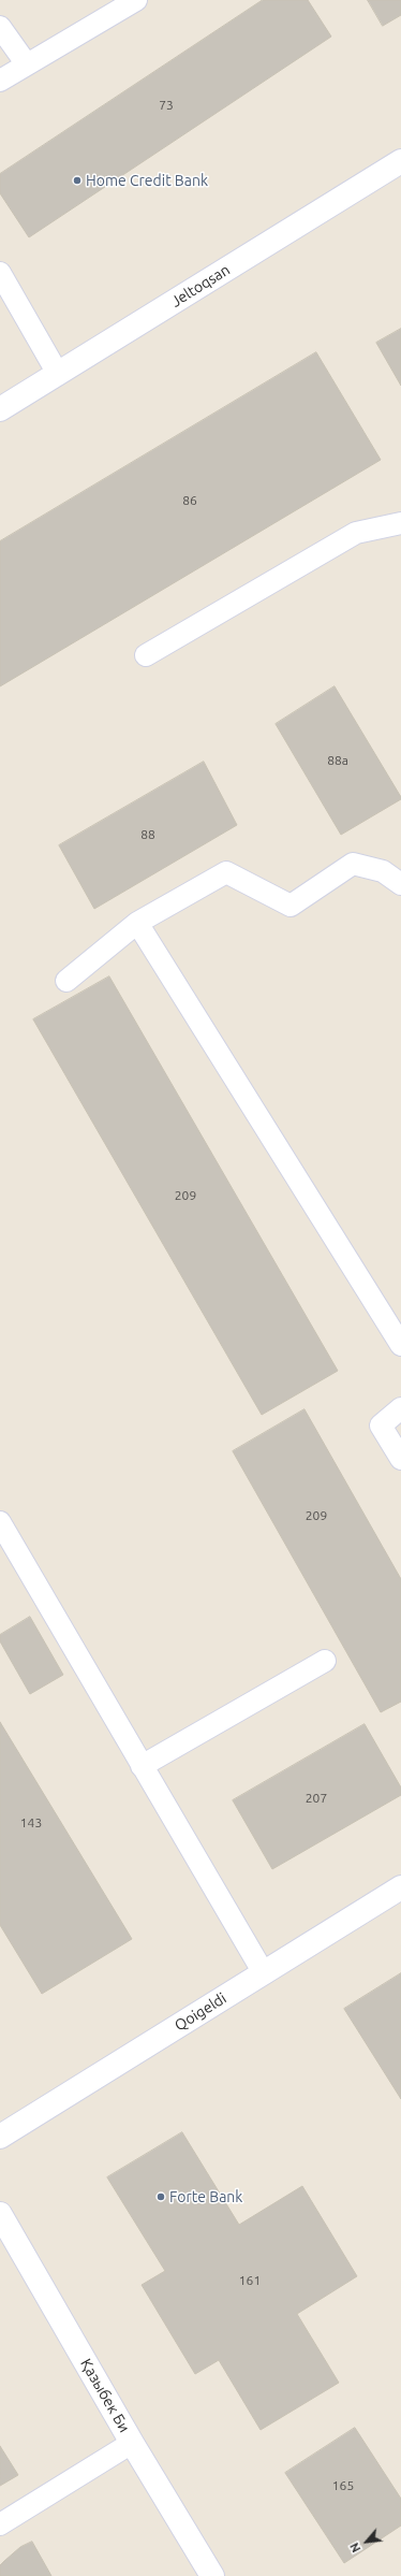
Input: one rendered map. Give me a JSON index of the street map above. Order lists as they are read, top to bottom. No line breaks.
{"streets":{"street":["Jeltoqsan","Qoigeldi","Қазыбек Би"]},"places":["Home Credit Bank","Forte Bank"],"house_numbers":["73","86","88а","88","209","209","207","143","161","165"],"north":"bottom left"}
